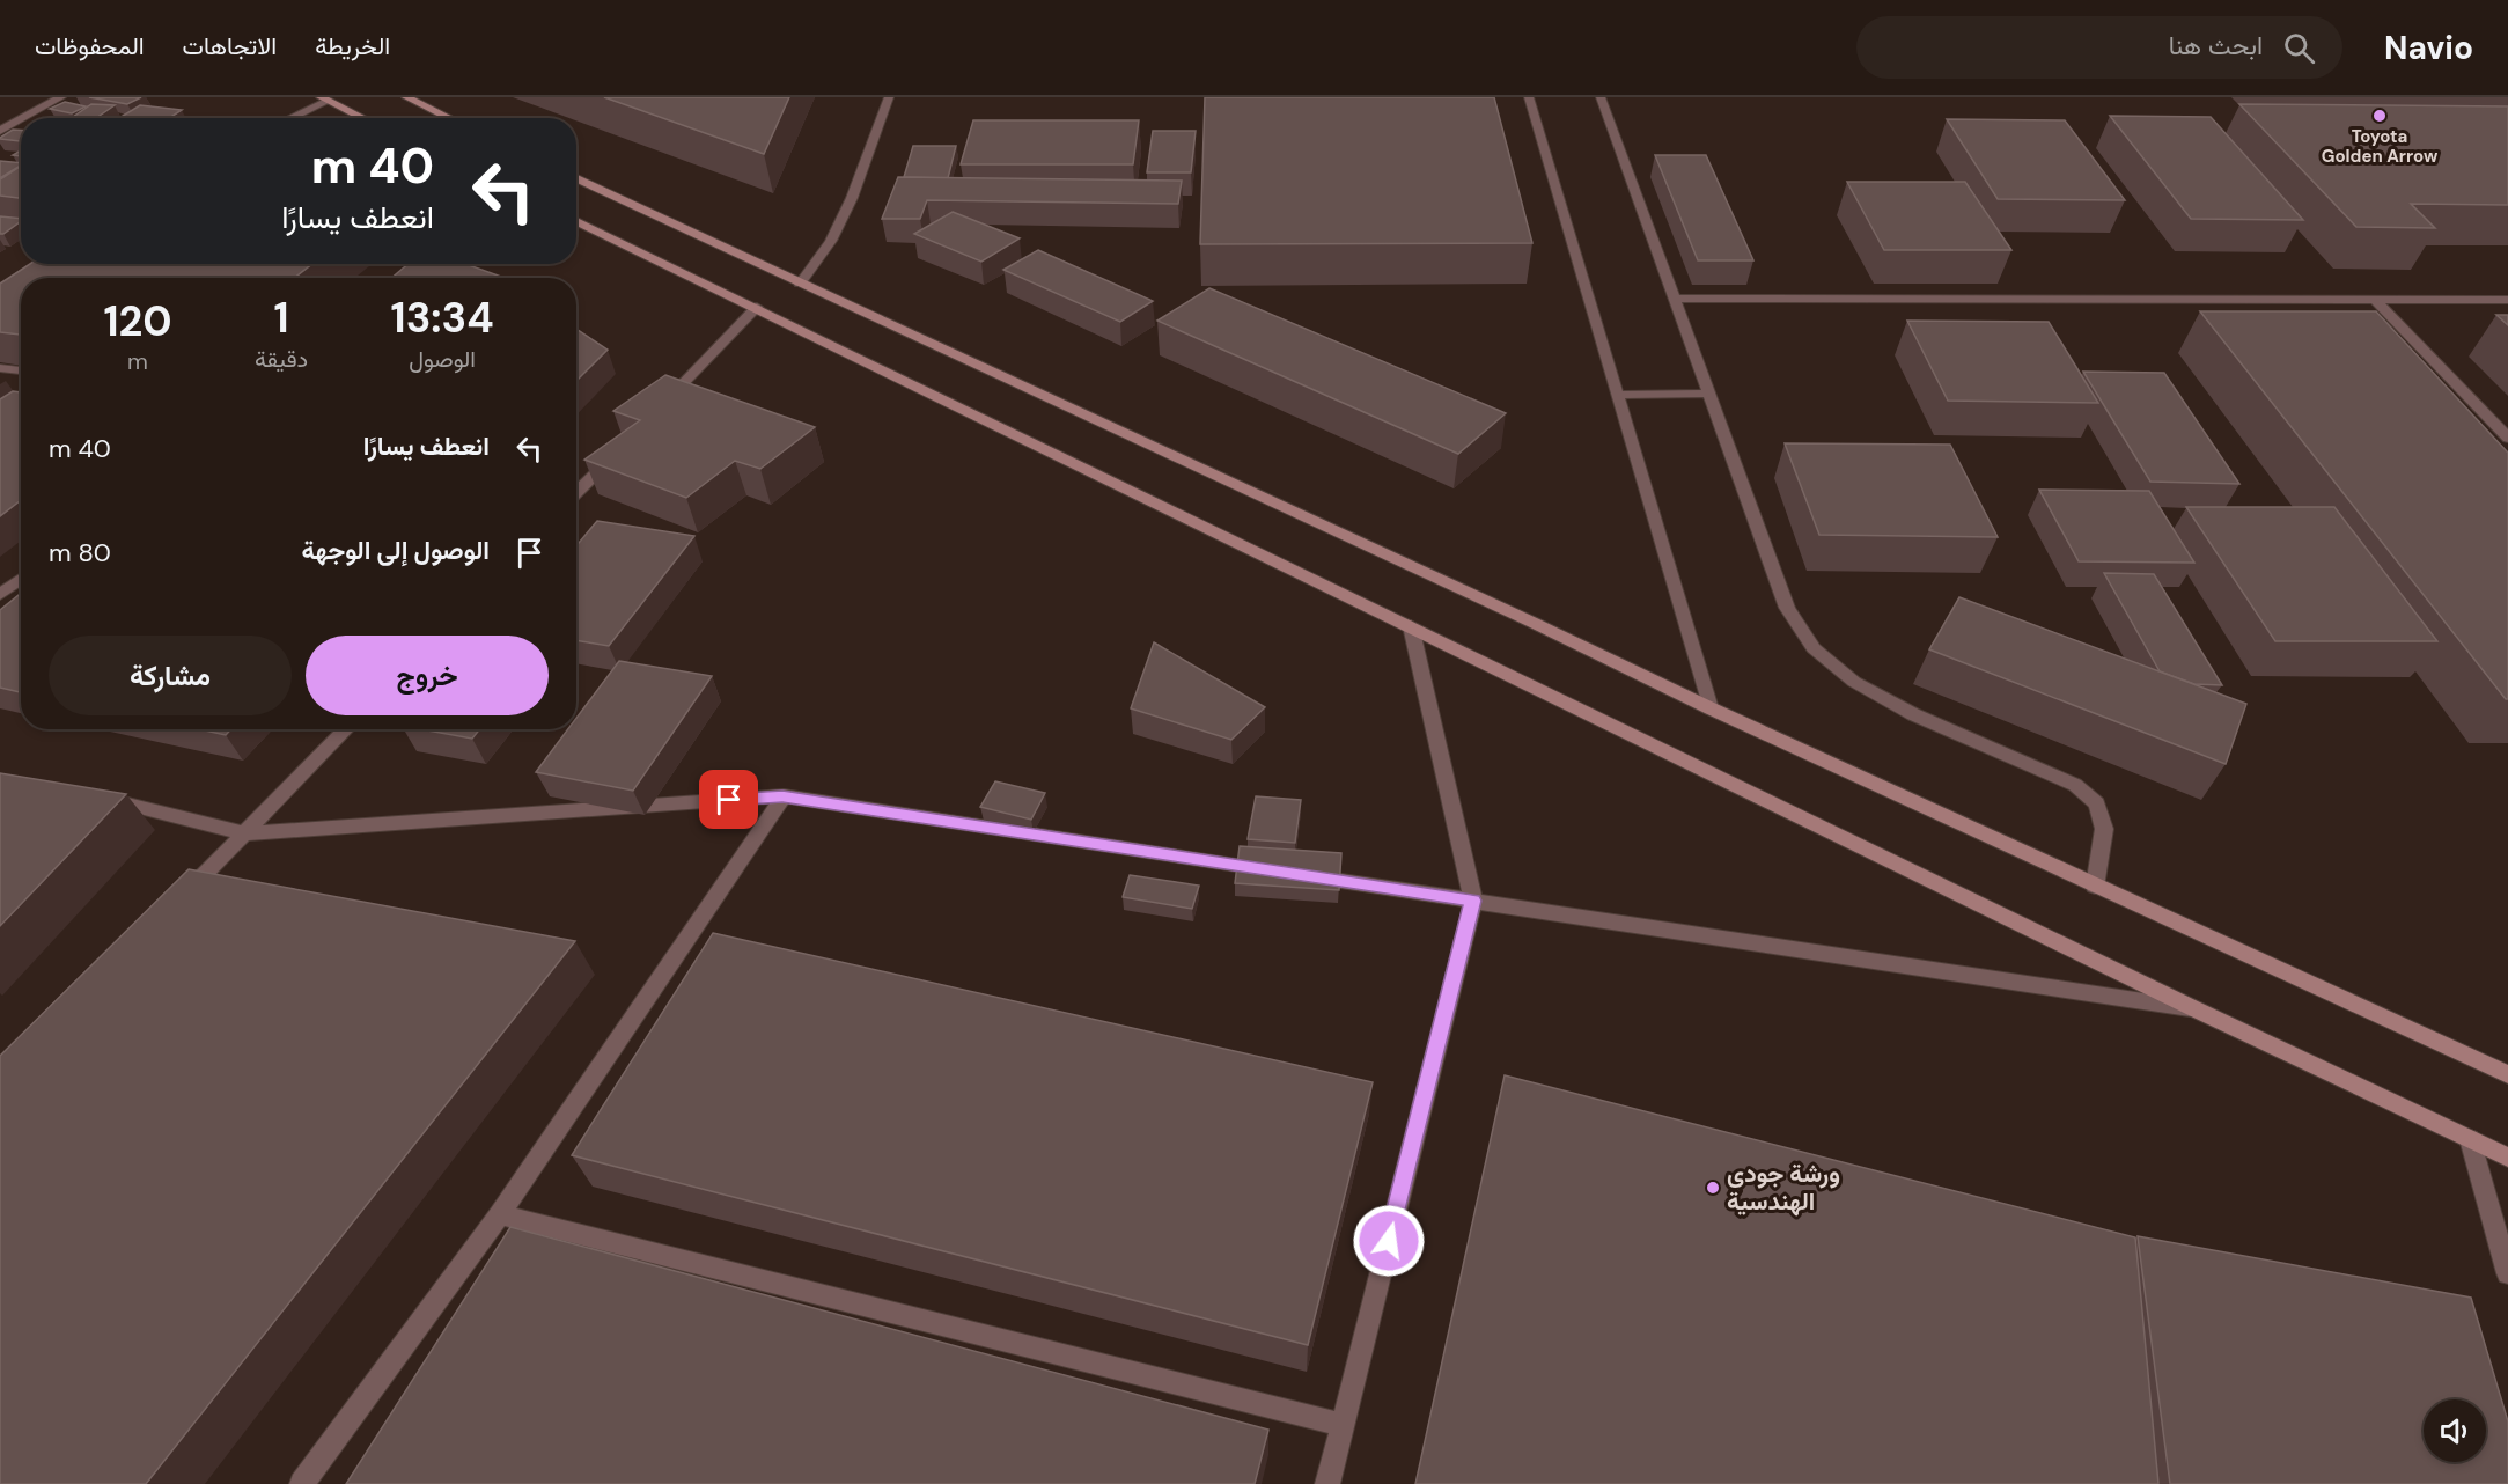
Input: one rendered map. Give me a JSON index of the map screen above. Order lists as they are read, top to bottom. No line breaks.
{"places":["Toyota Golden Arrow","ورشة جودي الهندسية"],"page":{"header":"Navio","search":"ابحث هنا","nav":["الخريطة","الاتجاهات","المحفوظات"],"turn":["40 m","انعطف يسارًا"],"eta":["13:34","الوصول","1","دقيقة","120","m"],"list":[{"name":"انعطف يسارًا","value":"40 m"},{"name":"الوصول إلى الوجهة","value":"80 m"}],"buttons":["خروج","مشاركة"]}}
